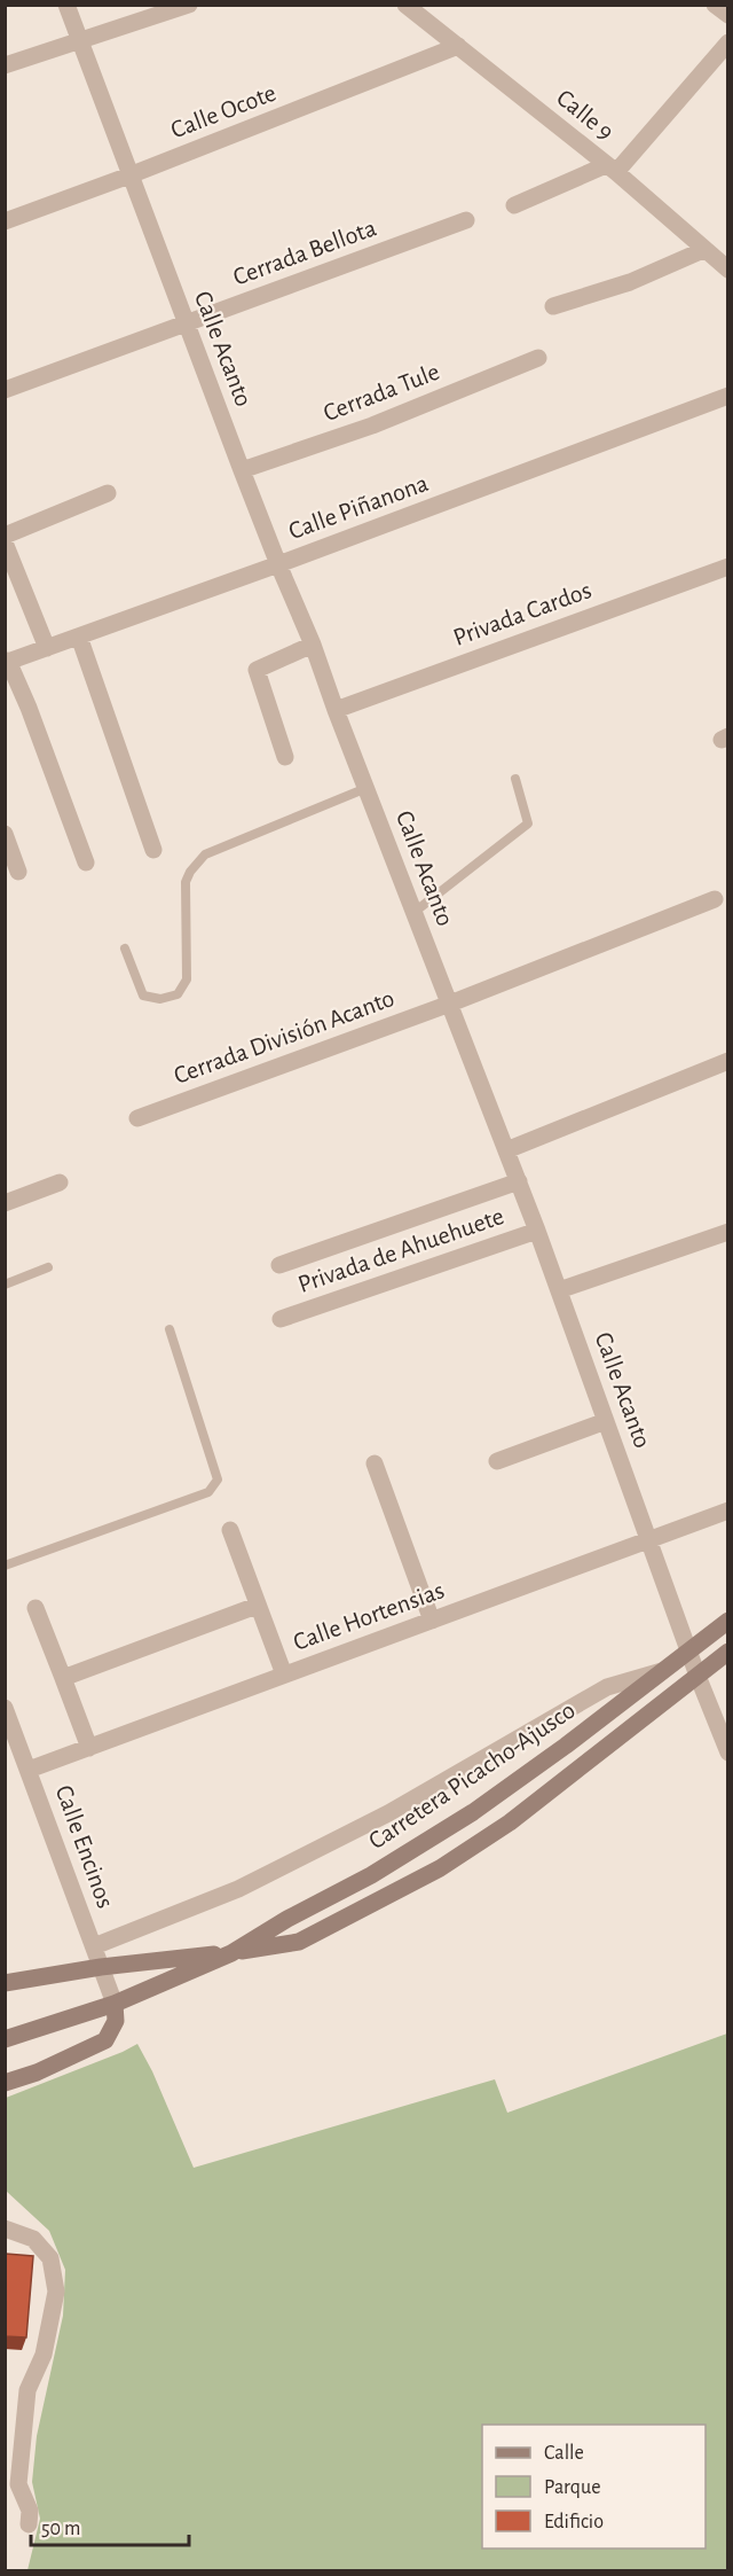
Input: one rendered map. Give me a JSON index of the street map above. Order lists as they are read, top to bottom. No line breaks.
{"streets":{"main road":["Carretera Picacho-Ajusco"],"street":["Calle Ocote","Calle 9","Cerrada Bellota","Calle Acanto","Cerrada Tule","Calle Piñanona","Privada Cardos","Cerrada División Acanto","Privada de Ahuehuete","Calle Hortensias","Calle Encinos"]},"crossings":[["Calle Ocote","Calle 9"],["Calle Ocote","Calle Acanto"],["Cerrada Bellota","Calle Acanto"],["Calle Acanto","Cerrada Tule"],["Calle Acanto","Calle Piñanona"],["Calle Acanto","Privada Cardos"],["Calle Acanto","Cerrada División Acanto"],["Calle Acanto","Privada de Ahuehuete"],["Calle Acanto","Calle Hortensias"],["Calle Acanto","Carretera Picacho-Ajusco"],["Calle Hortensias","Calle Encinos"],["Carretera Picacho-Ajusco","Calle Encinos"]],"legend":["Calle","Parque","Edificio"],"scale_bar":"50 m"}
